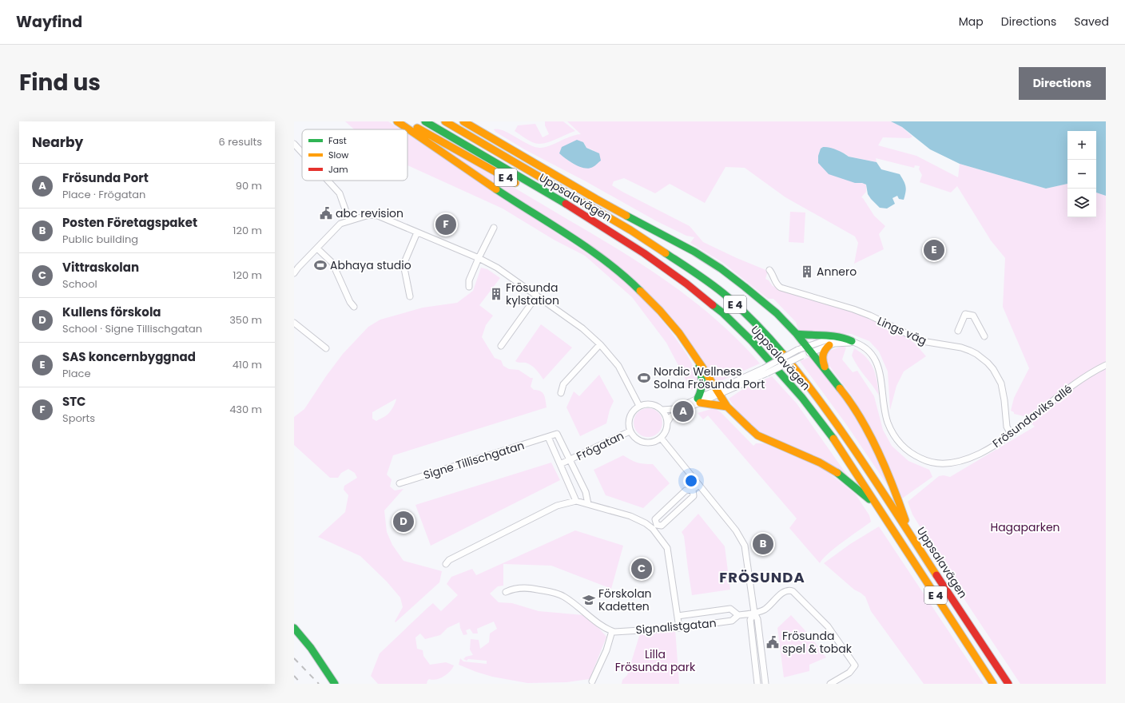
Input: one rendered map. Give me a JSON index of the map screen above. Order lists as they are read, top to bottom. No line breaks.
{"streets":{"main road":["E 4","Uppsalavägen"],"street":["Lings väg","Frösundaviks allé","Frögatan","Signe Tillischgatan","Signalistgatan"]},"crossings":[["E 4","Uppsalavägen"],["Lings väg","Frösundaviks allé"],["Frögatan","Signe Tillischgatan"]],"districts":["FRÖSUNDA"],"parks":["Hagaparken","Lilla Frösunda park"],"places":{"public building":["abc revision","Frösunda spel & tobak"],"sports":["Abhaya studio","Nordic Wellness Solna Frösunda Port"],"building":["Annero","Frösunda kylstation"],"school or university":["Förskolan Kadetten"]},"legend":["Fast","Slow","Jam"],"page":{"header":"Wayfind","nav":["Map","Directions","Saved"],"title":"Find us","buttons":"Directions","heading":["Nearby","6 results"],"map_buttons":["+","−"],"list":[{"mark":"A","name":"Frösunda Port","note":"Place · Frögatan","value":"90 m"},{"mark":"B","name":"Posten Företagspaket","note":"Public building","value":"120 m"},{"mark":"C","name":"Vittraskolan","note":"School","value":"120 m"},{"mark":"D","name":"Kullens förskola","note":"School · Signe Tillischgatan","value":"350 m"},{"mark":"E","name":"SAS koncernbyggnad","note":"Place","value":"410 m"},{"mark":"F","name":"STC","note":"Sports","value":"430 m"}],"pins":["F","E","A","D","B","C"]}}
